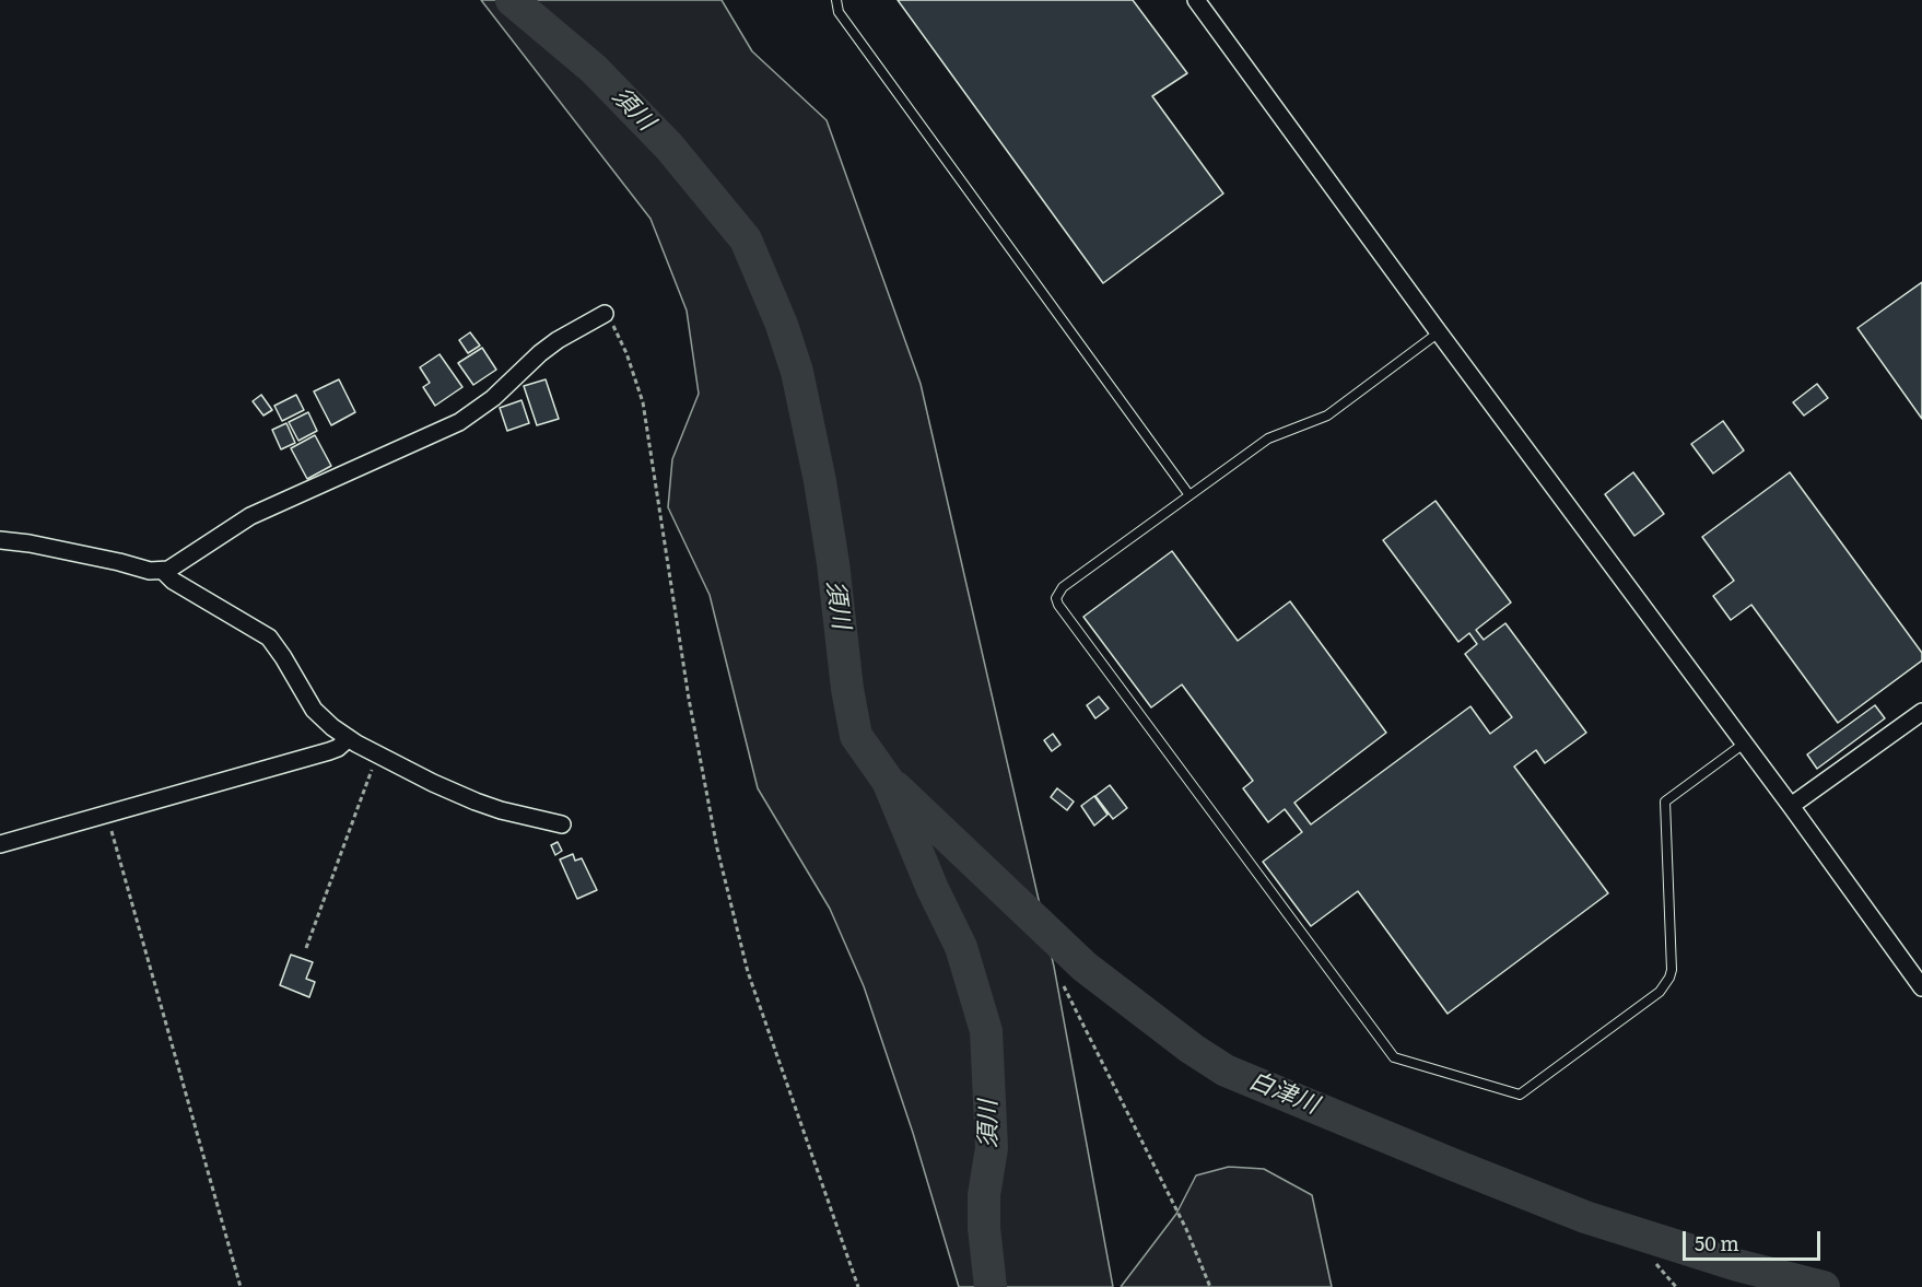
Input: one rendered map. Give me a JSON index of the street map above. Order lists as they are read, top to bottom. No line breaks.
{"water":["須川","白津川"],"scale_bar":"50 m"}
